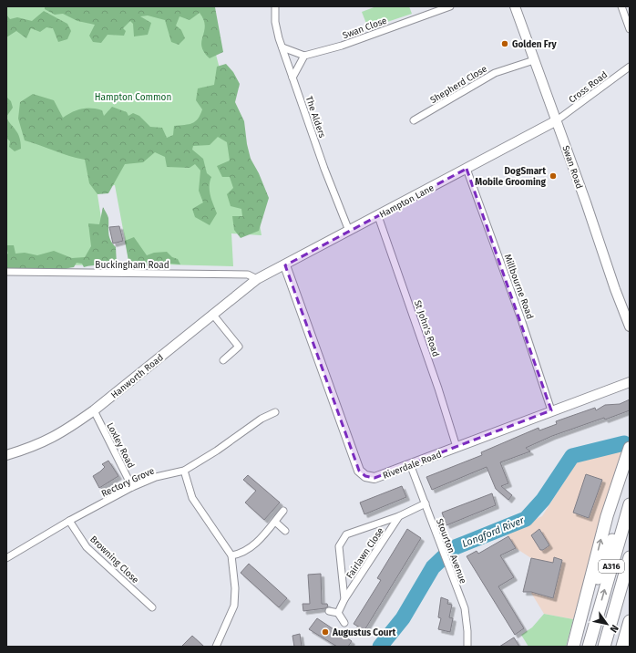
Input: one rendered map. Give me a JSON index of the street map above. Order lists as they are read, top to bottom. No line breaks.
{"streets":{"highway":["A316"],"street":["Swan Close","Shepherd Close","Cross Road","The Alders","Swan Road","Hampton Lane","Buckingham Road","Millbourne Road","St John's Road","Hanworth Road","Loxley Road","Riverdale Road","Rectory Grove","Stourton Avenue","Fairlawn Close","Browning Close"]},"crossings":[["Shepherd Close","Swan Road"],["Cross Road","Swan Road"],["Cross Road","Hampton Lane"],["The Alders","Hampton Lane"],["Swan Road","Hampton Lane"],["Hampton Lane","Buckingham Road"],["Hampton Lane","Millbourne Road"],["Hampton Lane","St John's Road"],["Hampton Lane","Hanworth Road"],["Hampton Lane","Riverdale Road"],["Buckingham Road","Hanworth Road"],["Millbourne Road","Riverdale Road"],["St John's Road","Riverdale Road"],["Hanworth Road","Loxley Road"],["Loxley Road","Rectory Grove"],["Riverdale Road","Stourton Avenue"],["Rectory Grove","Browning Close"],["Stourton Avenue","Fairlawn Close"]],"water":["Longford River"],"parks":["Hampton Common"],"places":["Golden Fry","DogSmart Mobile Grooming","Augustus Court"],"north":"bottom right"}
